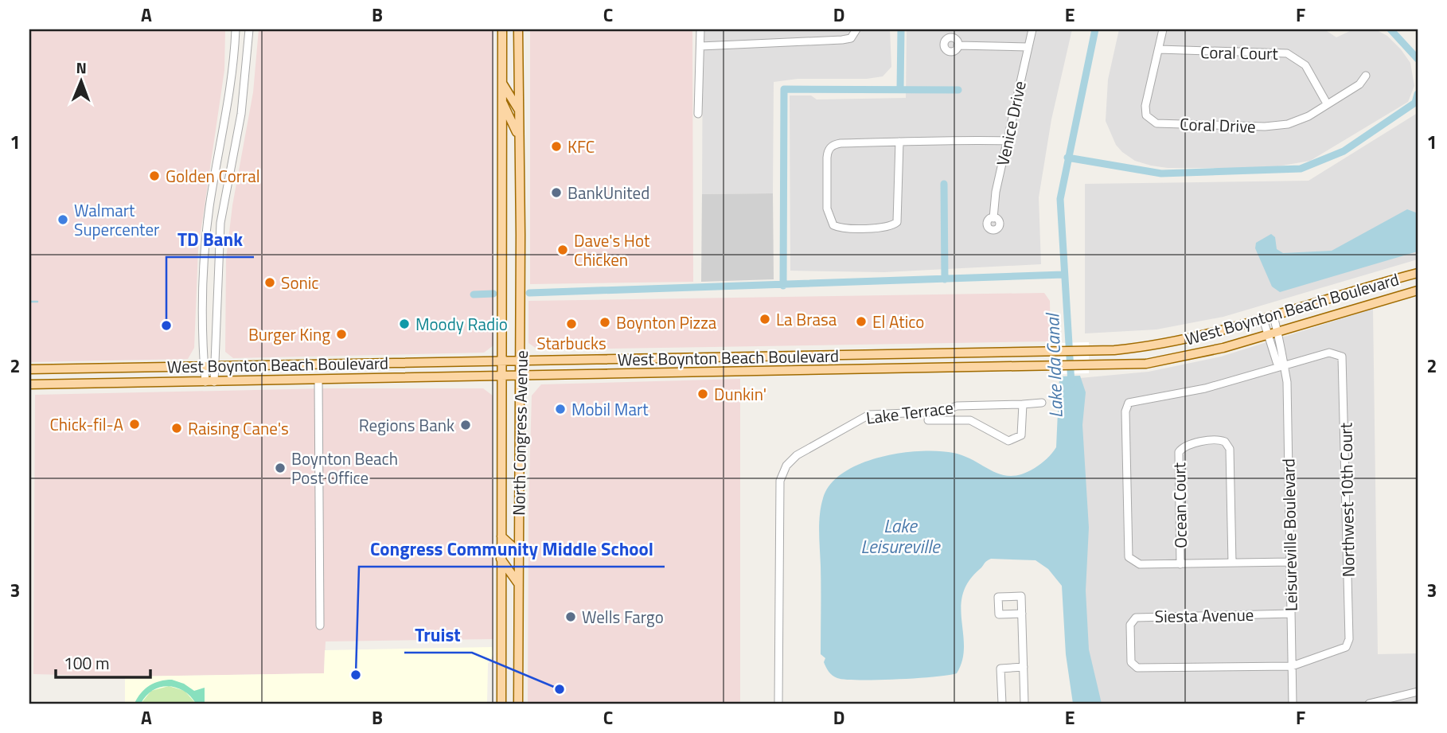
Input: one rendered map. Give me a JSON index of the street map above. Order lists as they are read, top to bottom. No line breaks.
{"streets":{"main road":["West Boynton Beach Boulevard","North Congress Avenue"],"street":["Coral Court","Venice Drive","Coral Drive","Lake Terrace","Northwest 10th Court","Ocean Court","Leisureville Boulevard","Siesta Avenue"]},"crossings":[["Coral Court","Coral Drive"],["West Boynton Beach Boulevard","North Congress Avenue"],["West Boynton Beach Boulevard","Leisureville Boulevard"],["Northwest 10th Court","Leisureville Boulevard"],["Northwest 10th Court","Siesta Avenue"],["Leisureville Boulevard","Siesta Avenue"]],"water":["Lake Ida Canal","Lake Leisureville"],"places":["KFC","Golden Corral","BankUnited","Walmart Supercenter","Dave's Hot Chicken","Sonic","La Brasa","El Atico","Boynton Pizza","Moody Radio","Starbucks","TD Bank","Burger King","Dunkin'","Mobil Mart","Chick-fil-A","Regions Bank","Raising Cane's","Boynton Beach Post Office","Wells Fargo","Congress Community Middle School","Truist"],"scale_bar":"100 m","north":"top","grid":{"columns":["A","B","C","D","E","F"],"rows":["1","2","3"]}}
